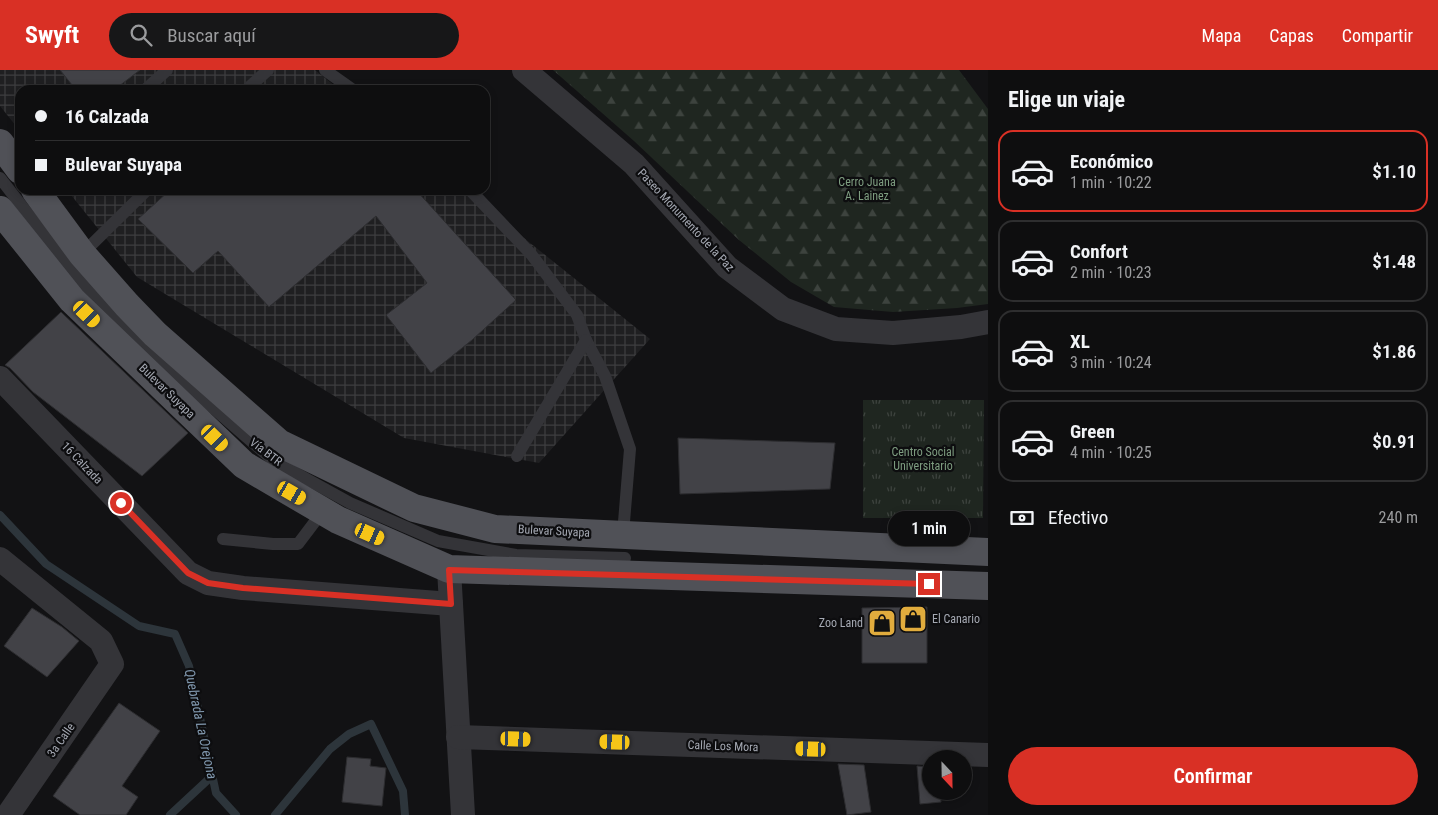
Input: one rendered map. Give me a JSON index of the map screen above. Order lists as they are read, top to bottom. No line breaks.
{"streets":{"main road":["Bulevar Suyapa"],"street":["Paseo Monumento de la Paz","16 Calzada","3a Calle","Calle Los Mora"],"lane":["Vía BTR"]},"crossings":[["Bulevar Suyapa","Vía BTR"]],"water":["Quebrada La Orejona"],"parks":["Cerro Juana A. Lainez","Centro Social Universitario"],"places":{"shop":["El Canario","Zoo Land"]},"north":"bottom","page":{"header":"Swyft","search":"Buscar aquí","nav":["Mapa","Capas","Compartir"],"heading":"Elige un viaje","banner":["16 Calzada","Bulevar Suyapa"],"list":[{"name":"Económico","note":"1 min · 10:22","value":"$1.10"},{"name":"Confort","note":"2 min · 10:23","value":"$1.48"},{"name":"XL","note":"3 min · 10:24","value":"$1.86"},{"name":"Green","note":"4 min · 10:25","value":"$0.91"}],"pay":["Efectivo","240 m"],"bubble":"1 min","buttons":"Confirmar"}}
